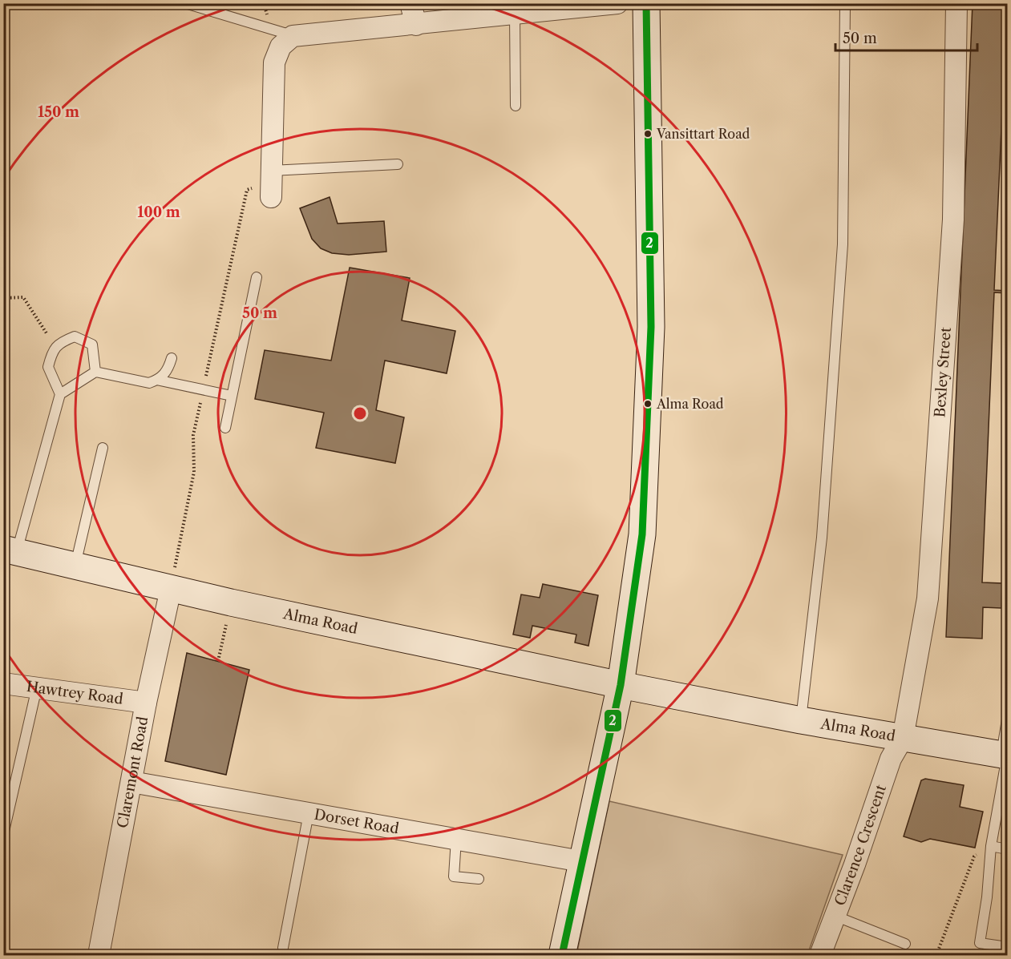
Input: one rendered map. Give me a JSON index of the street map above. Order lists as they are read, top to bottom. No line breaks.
{"streets":{"street":["Bexley Street","Alma Road","Hawtrey Road","Claremont Road","Dorset Road","Clarence Crescent"]},"crossings":[["Bexley Street","Alma Road"],["Bexley Street","Clarence Crescent"],["Alma Road","Claremont Road"],["Alma Road","Clarence Crescent"],["Hawtrey Road","Claremont Road"],["Claremont Road","Dorset Road"]],"places":["Vansittart Road","Alma Road"],"lines":["transit line 2"],"scale_bar":"50 m","rings":["150 m","100 m","50 m"]}
